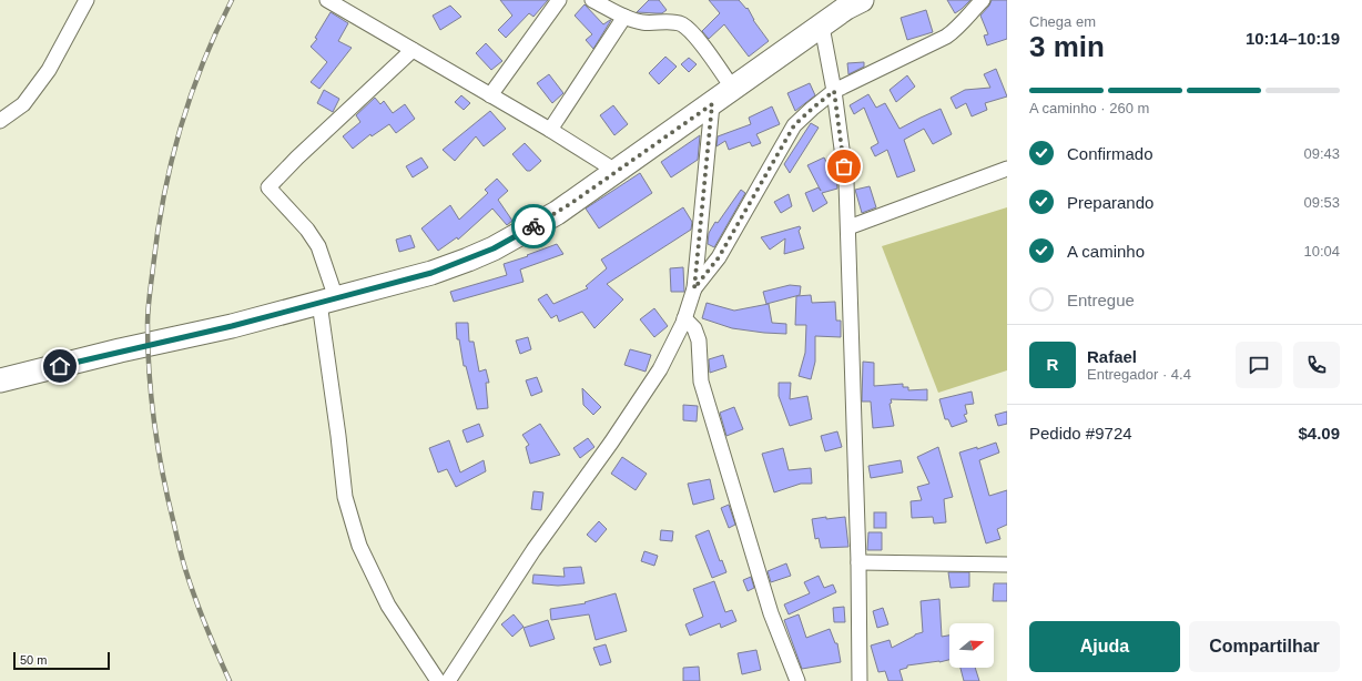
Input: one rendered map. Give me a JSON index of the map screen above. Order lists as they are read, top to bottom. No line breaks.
{"scale_bar":"50 m","north":"right","page":{"heading":["3 min","Chega em","10:14–10:19"],"panel":["Rafael","Entregador · 4.4","Pedido #9724","$4.09"],"bar":"A caminho · 260 m","list":[["Confirmado","09:43"],["Preparando","09:53"],["A caminho","10:04"],"Entregue"],"round":"R","buttons":["Ajuda","Compartilhar"],"scale":"50 m"}}
